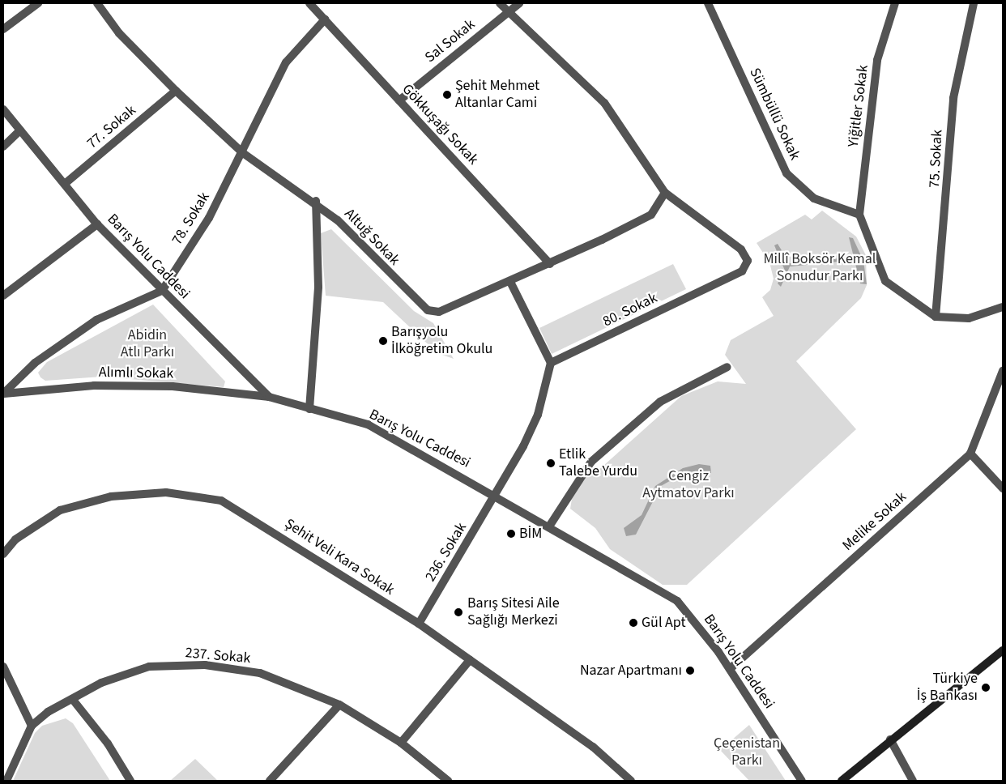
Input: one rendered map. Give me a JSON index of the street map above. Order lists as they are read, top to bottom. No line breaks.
{"streets":{"street":["Sal Sokak","Yiğitler Sokak","Sümbüllü Sokak","Gökkuşağı Sokak","77. Sokak","75. Sokak","78. Sokak","Altuğ Sokak","Barış Yolu Caddesi","80. Sokak","Alımlı Sokak","Melike Sokak","236. Sokak","Şehit Veli Kara Sokak","237. Sokak"]},"crossings":[["Sal Sokak","Gökkuşağı Sokak"],["Yiğitler Sokak","Sümbüllü Sokak"],["Gökkuşağı Sokak","78. Sokak"],["Gökkuşağı Sokak","Altuğ Sokak"],["77. Sokak","Altuğ Sokak"],["77. Sokak","Barış Yolu Caddesi"],["78. Sokak","Altuğ Sokak"],["78. Sokak","Barış Yolu Caddesi"],["Altuğ Sokak","80. Sokak"],["Barış Yolu Caddesi","Alımlı Sokak"],["Barış Yolu Caddesi","Melike Sokak"],["Barış Yolu Caddesi","236. Sokak"],["236. Sokak","Şehit Veli Kara Sokak"]],"parks":["Millî Boksör Kemal Sonudur Parkı","Abidin Atlı Parkı","Cengiz Aytmatov Parkı","Çeçenistan Parkı"],"places":["Şehit Mehmet Altanlar Cami","Barışyolu İlköğretim Okulu","Etlik Talebe Yurdu","BİM","Barış Sitesi Aile Sağlığı Merkezi","Gül Apt","Nazar Apartmanı","Türkiye İş Bankası"]}
